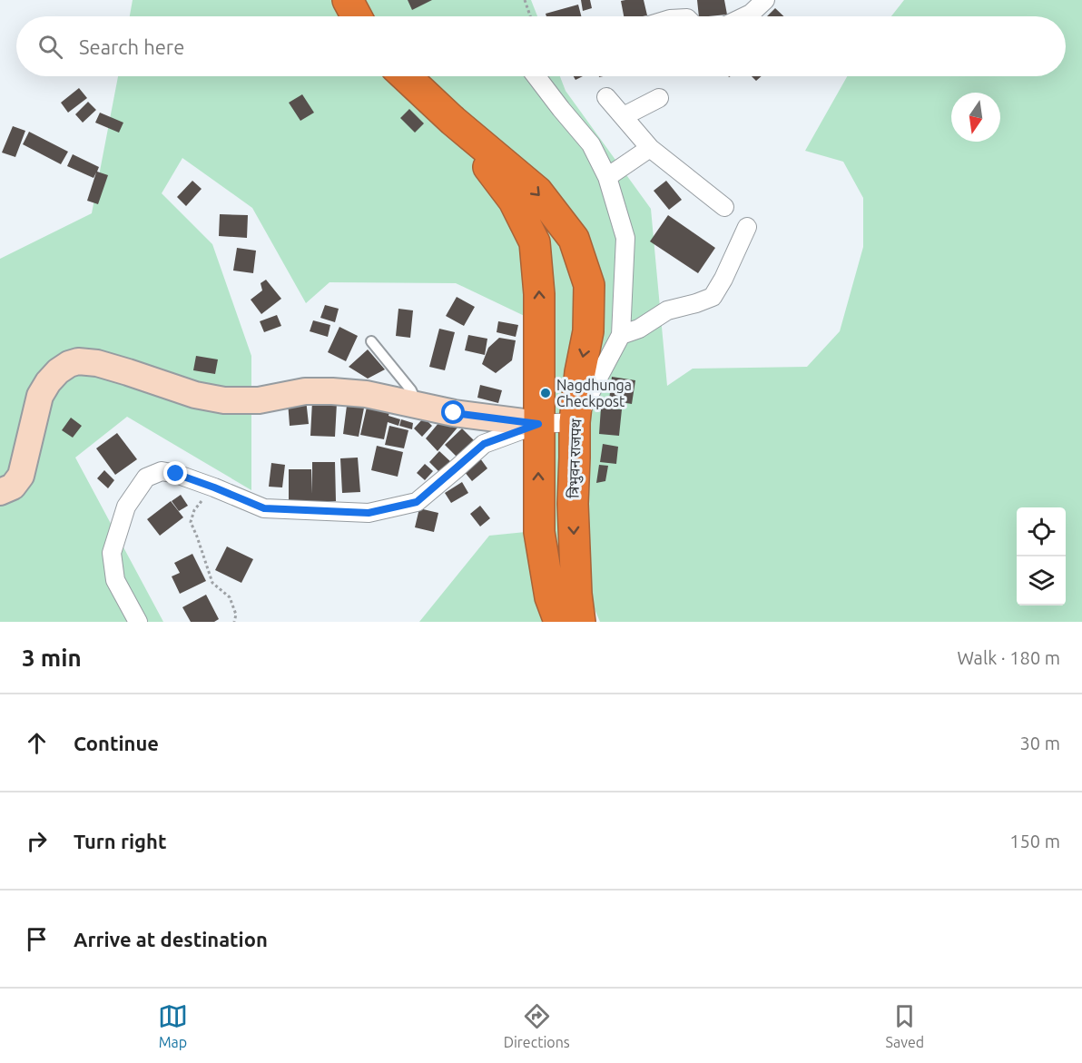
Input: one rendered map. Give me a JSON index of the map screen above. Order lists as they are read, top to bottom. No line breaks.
{"streets":{"highway":["त्रिभुवन राजपथ"]},"places":["Nagdhunga Checkpost"],"north":"bottom","page":{"search":"Search here","heading":["3 min","Walk · 180 m"],"list":[["Continue","30 m"],["Turn right","150 m"],"Arrive at destination"],"nav":["Map","Directions","Saved"]}}
